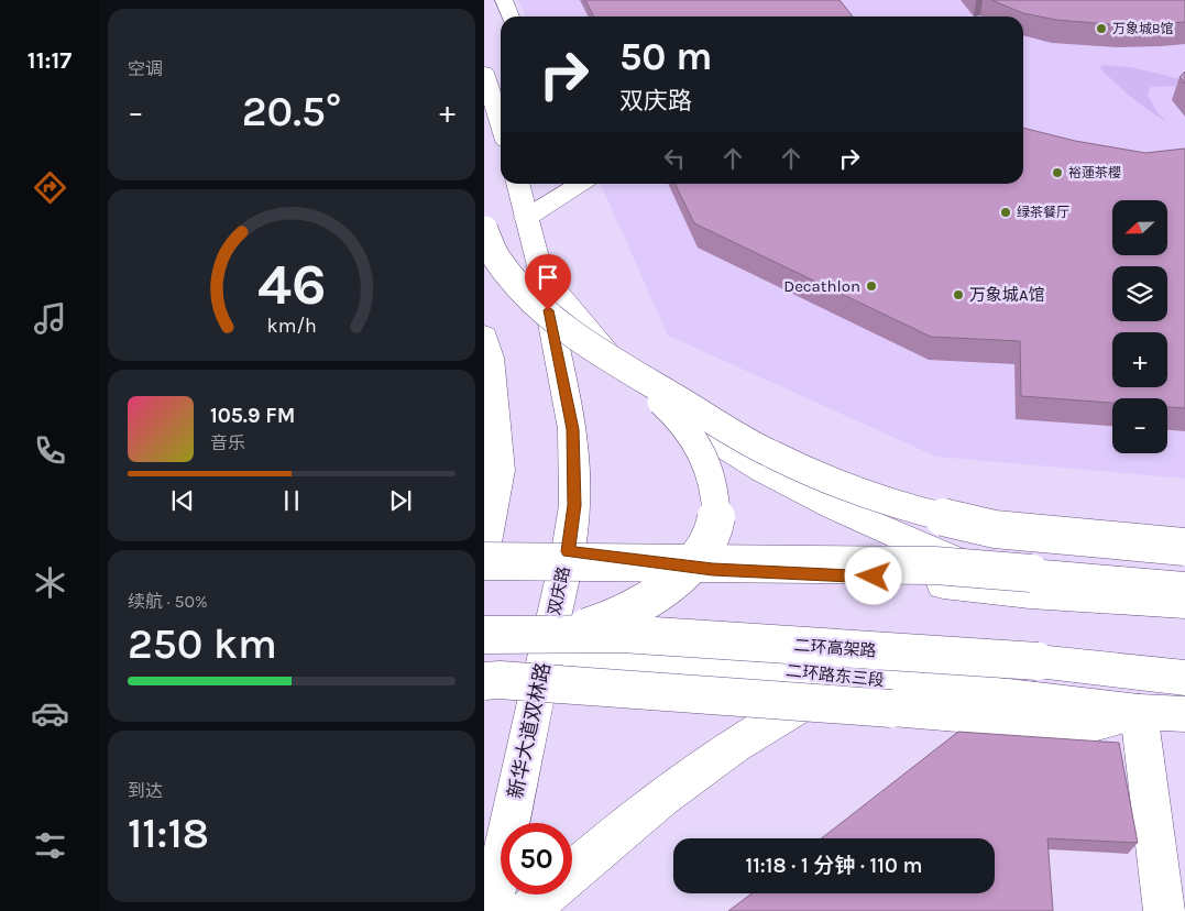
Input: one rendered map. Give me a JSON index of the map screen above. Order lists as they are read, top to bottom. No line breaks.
{"streets":{"main road":["双庆路","二环高架路","二环路东三段","新华大道双林路"]},"crossings":[["双庆路","二环路东三段"],["双庆路","新华大道双林路"],["二环路东三段","新华大道双林路"]],"places":["万象城B馆","裕蓮茶櫻","绿茶餐厅","Decathlon","万象城A馆"],"north":"left","page":{"tabs":"11:17","tile":["空调",["续航 · 50%","250 km"],["到达","11:18"]],"turn":["50 m","双庆路"],"heat":["−","20.5°","+"],"map_buttons":["+","−"],"song":["105.9 FM","音乐"],"limit":"50","trip":"11:18 · 1 分钟 · 110 m","gauge":["46","km/h"]}}
